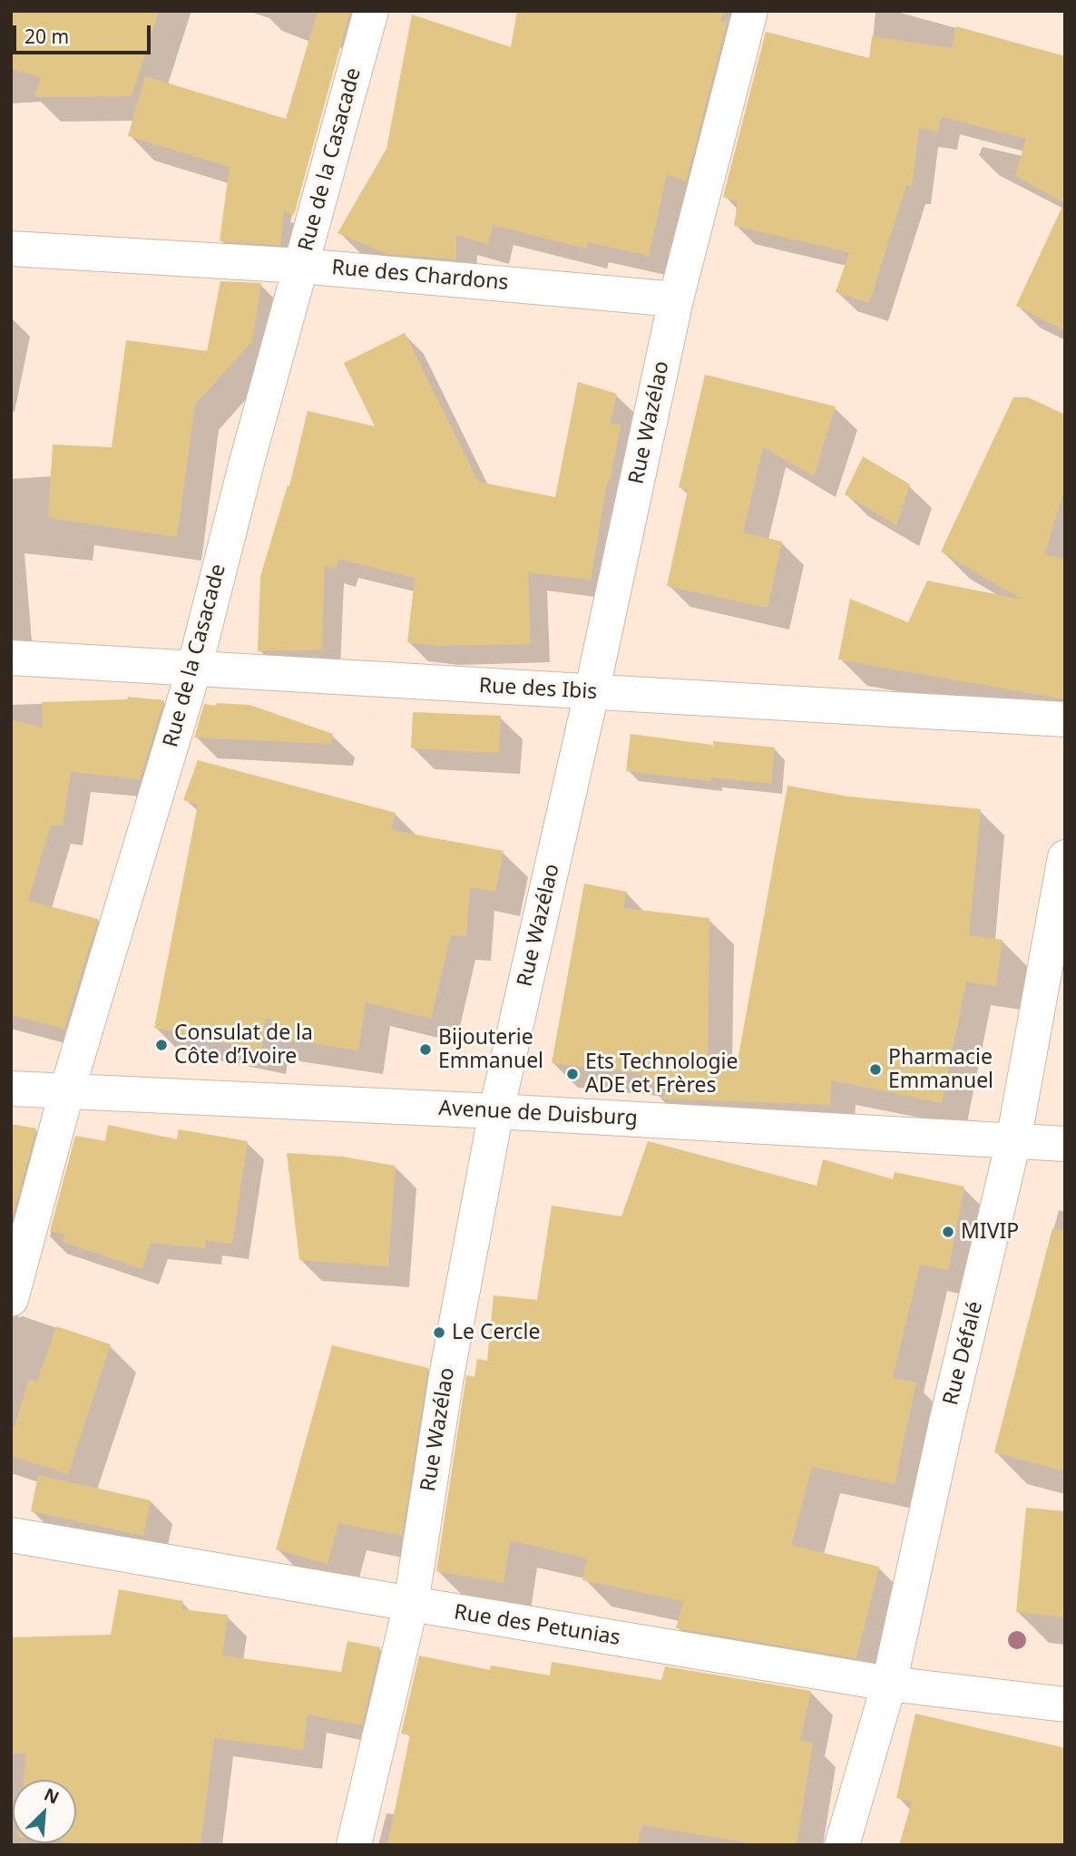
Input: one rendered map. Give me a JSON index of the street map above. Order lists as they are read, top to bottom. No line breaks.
{"streets":{"street":["Rue de la Casacade","Rue des Chardons","Rue Wazélao","Rue des Ibis","Avenue de Duisburg","Rue Défalé","Rue des Petunias"]},"crossings":[["Rue de la Casacade","Rue des Chardons"],["Rue de la Casacade","Rue des Ibis"],["Rue de la Casacade","Avenue de Duisburg"],["Rue des Chardons","Rue Wazélao"],["Rue Wazélao","Rue des Ibis"],["Rue Wazélao","Avenue de Duisburg"],["Rue Wazélao","Rue des Petunias"],["Avenue de Duisburg","Rue Défalé"],["Rue Défalé","Rue des Petunias"]],"places":["Consulat de la Côte d’Ivoire","Bijouterie Emmanuel","Pharmacie Emmanuel","Ets Technologie ADE et Frères","MIVIP","Le Cercle"],"scale_bar":"20 m","north":"top right"}
